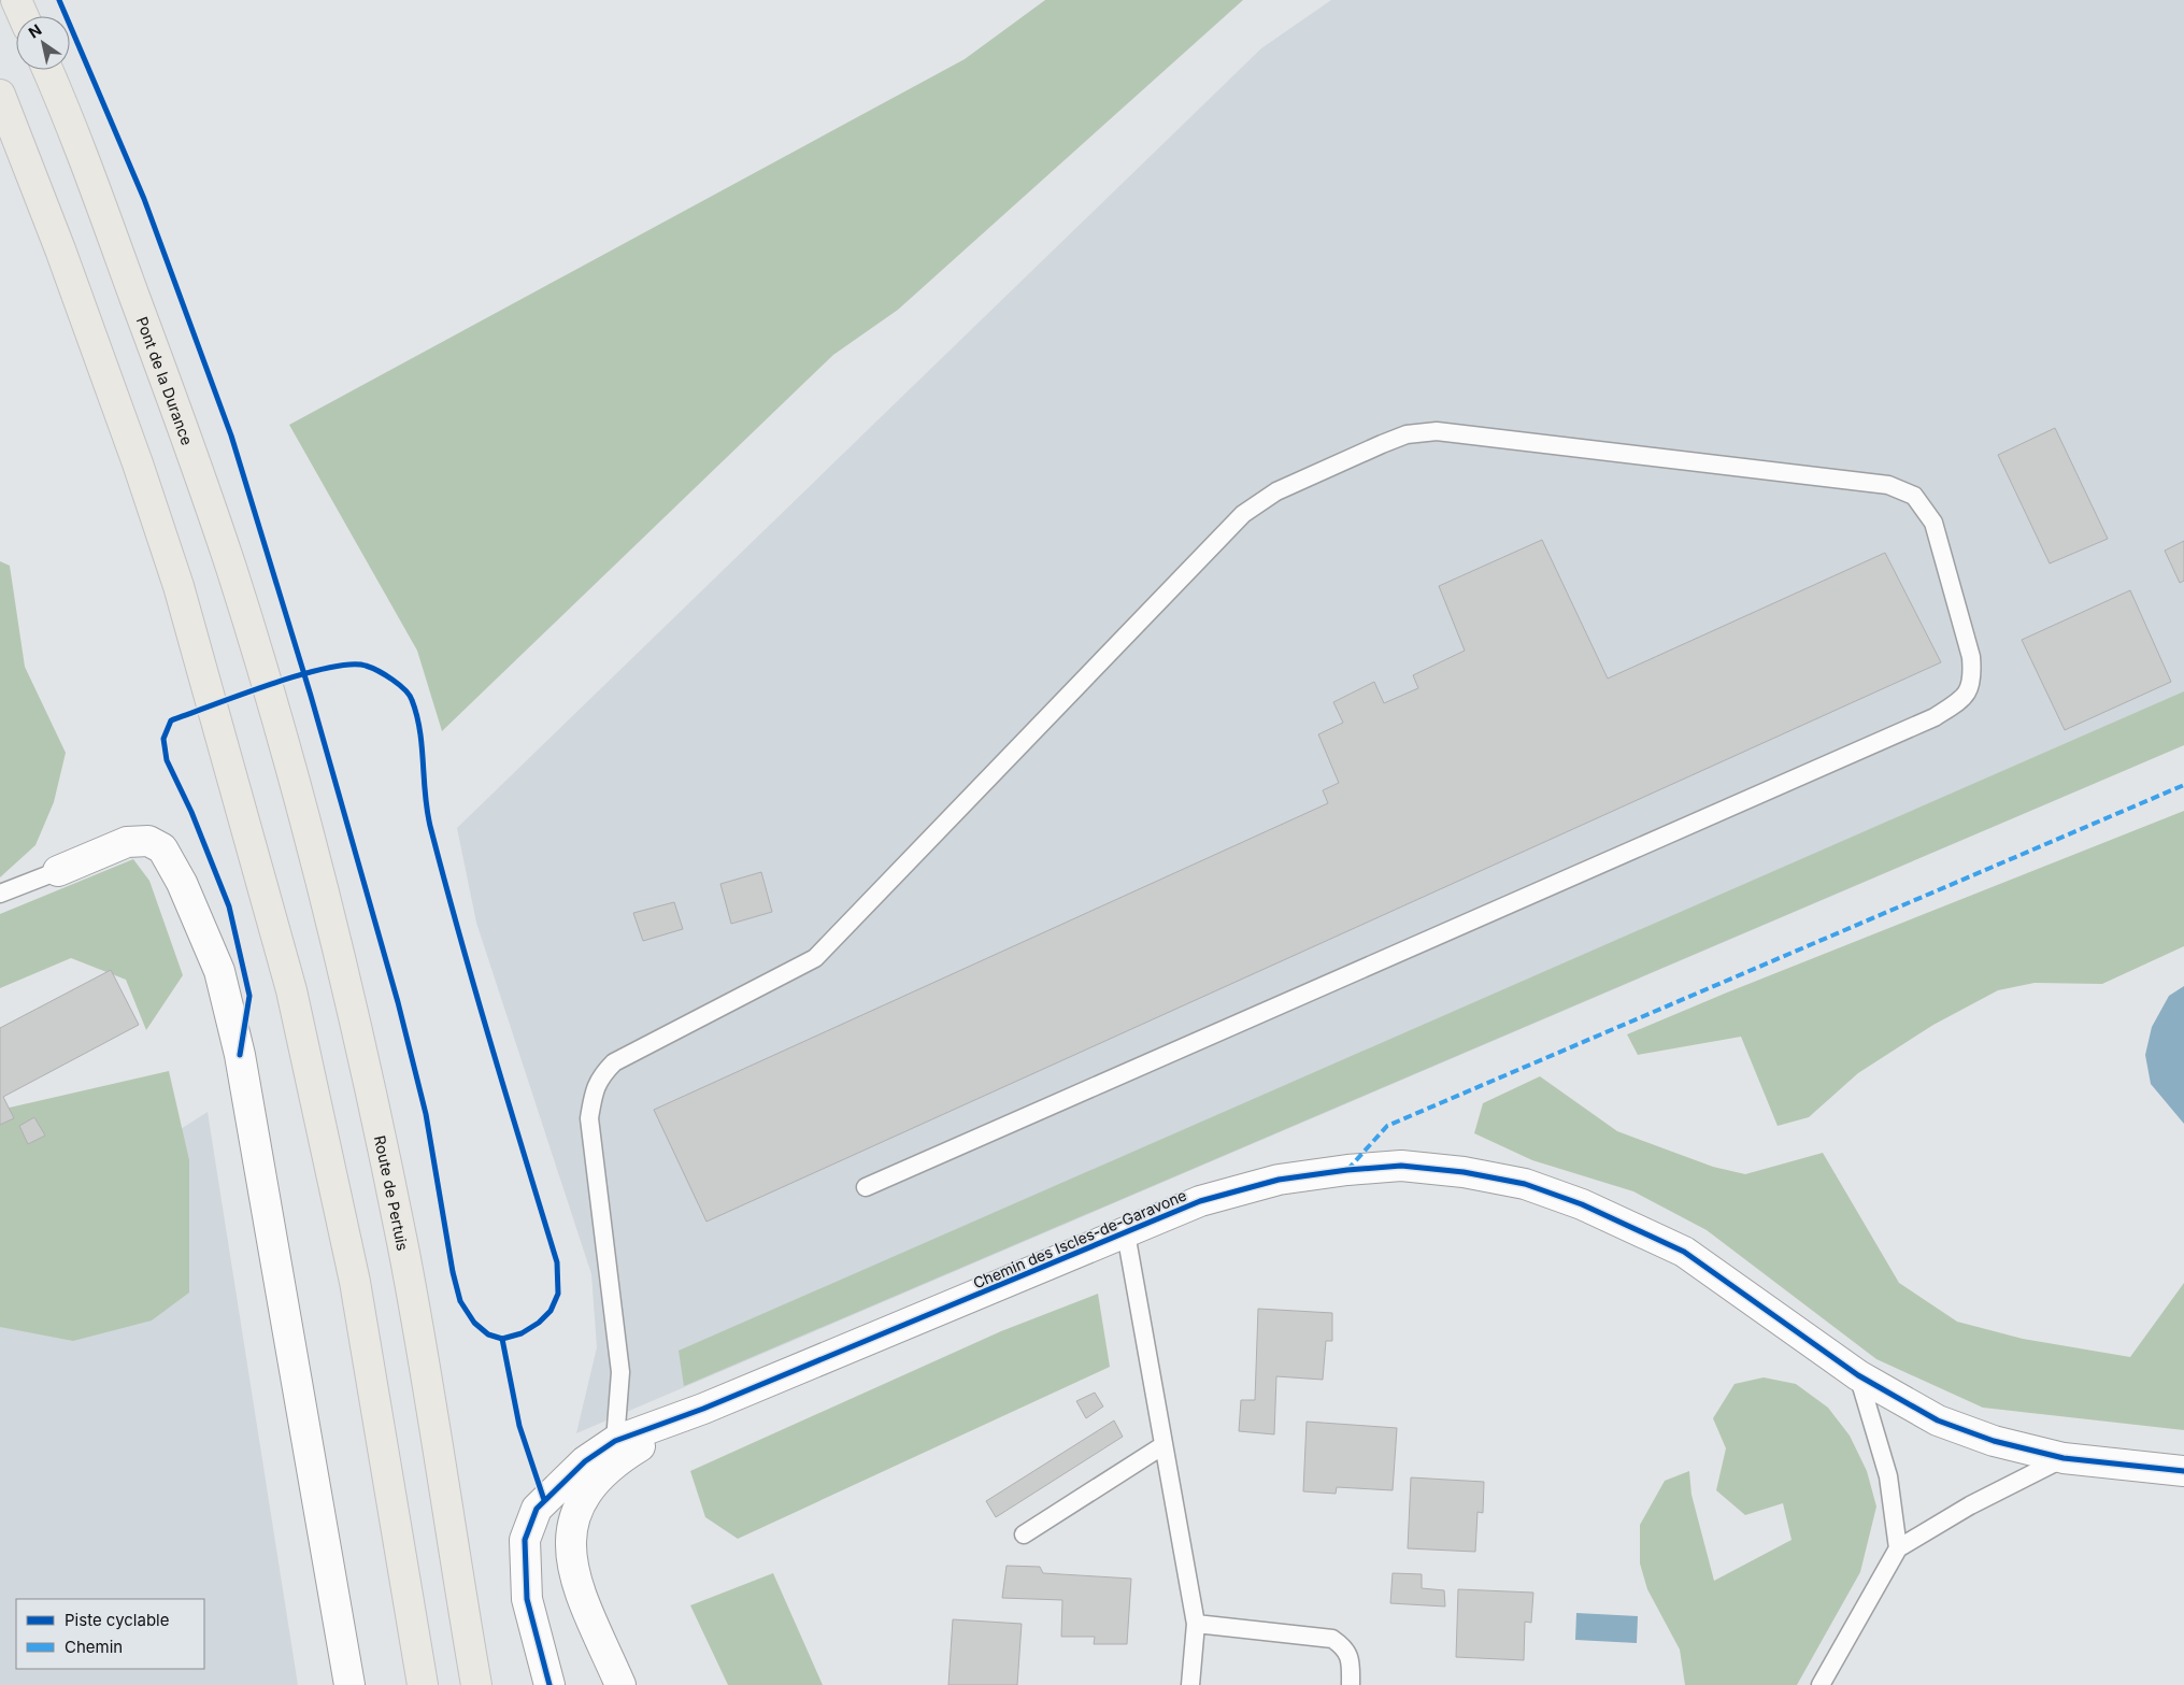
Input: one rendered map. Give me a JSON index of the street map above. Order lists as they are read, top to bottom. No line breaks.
{"streets":{"main road":["Pont de la Durance","Route de Pertuis"],"street":["Chemin des Iscles-de-Garavone"]},"crossings":[["Pont de la Durance","Route de Pertuis"]],"legend":["Piste cyclable","Chemin"],"north":"top left"}
